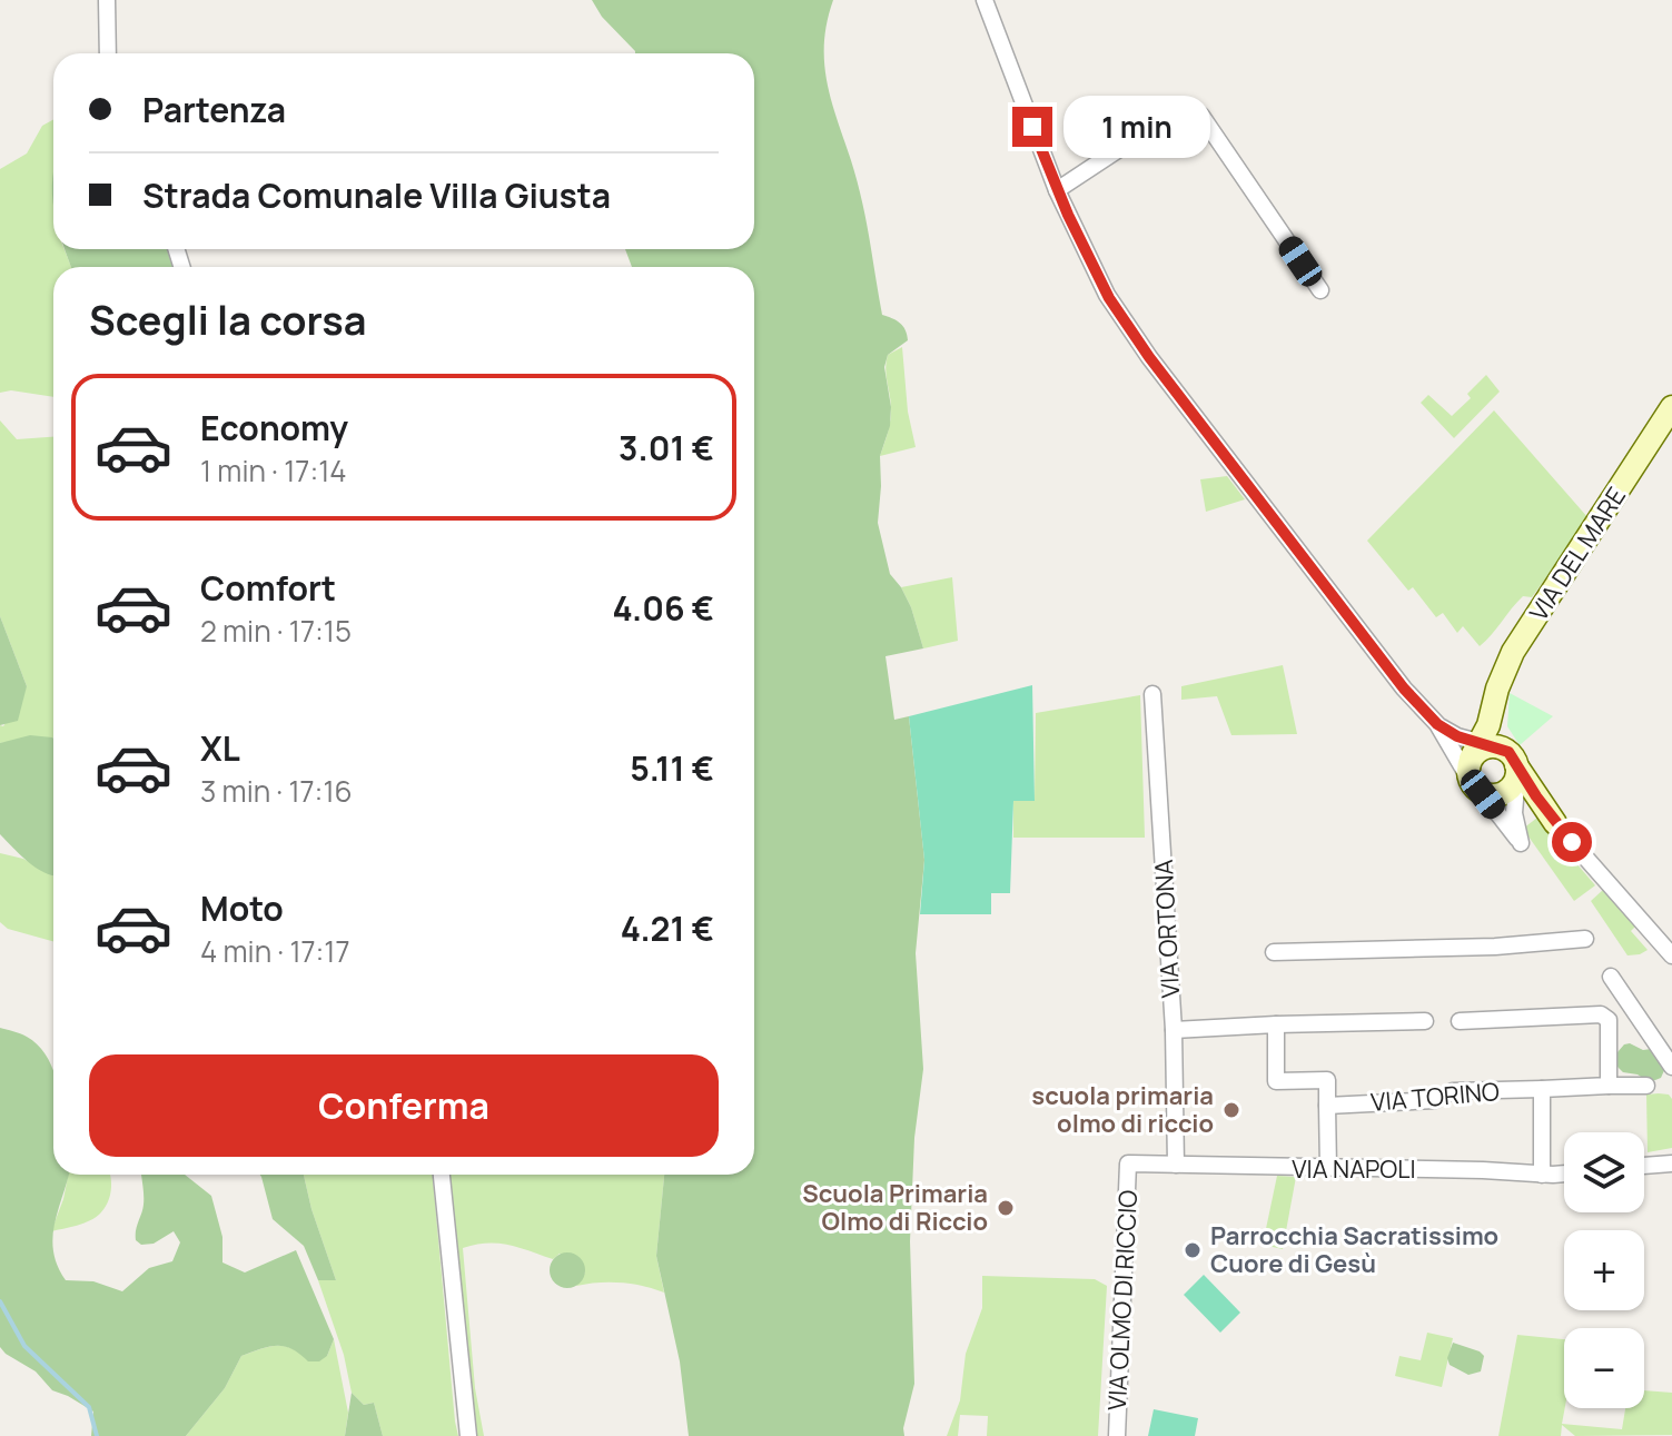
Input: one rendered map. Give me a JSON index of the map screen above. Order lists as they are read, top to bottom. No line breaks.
{"streets":{"street":["VIA DEL MARE","VIA ORTONA","VIA TORINO","VIA NAPOLI","VIA OLMO DI RICCIO"]},"crossings":[["VIA ORTONA","VIA NAPOLI"],["VIA NAPOLI","VIA OLMO DI RICCIO"]],"places":["scuola primaria olmo di riccio","Scuola Primaria Olmo di Riccio","Parrocchia Sacratissimo Cuore di Gesù"],"page":{"banner":["Partenza","Strada Comunale Villa Giusta"],"bubble":"1 min","heading":"Scegli la corsa","list":[{"name":"Economy","note":"1 min · 17:14","value":"3.01 €"},{"name":"Comfort","note":"2 min · 17:15","value":"4.06 €"},{"name":"XL","note":"3 min · 17:16","value":"5.11 €"},{"name":"Moto","note":"4 min · 17:17","value":"4.21 €"}],"buttons":"Conferma","map_buttons":["+","−"]}}
